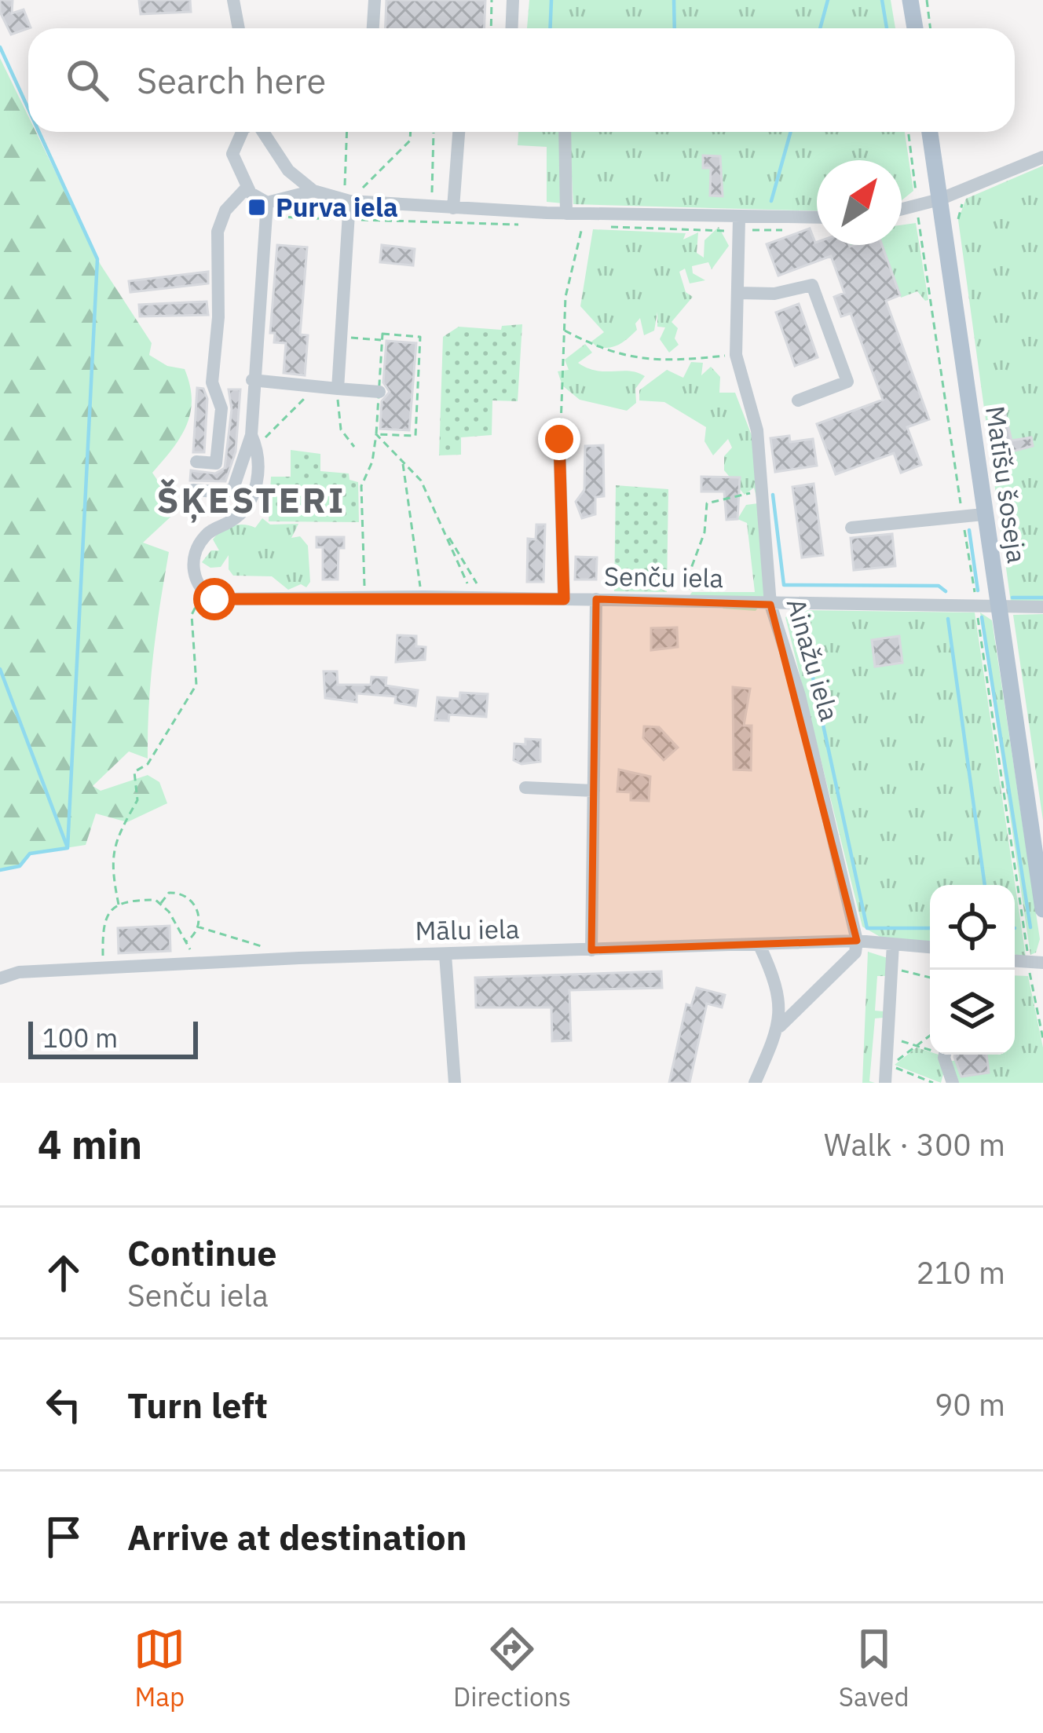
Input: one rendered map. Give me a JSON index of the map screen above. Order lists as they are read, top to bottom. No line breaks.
{"streets":{"main road":["Matīšu šoseja"],"street":["Senču iela","Ainažu iela","Mālu iela"]},"crossings":[["Matīšu šoseja","Senču iela"],["Senču iela","Ainažu iela"],["Ainažu iela","Mālu iela"]],"districts":["ŠĶESTERI"],"places":{"transit":["Purva iela"]},"scale_bar":"100 m","north":"top right","page":{"search":"Search here","scale":"100 m","heading":["4 min","Walk · 300 m"],"list":[["Continue","Senču iela","210 m"],["Turn left","90 m"],"Arrive at destination"],"nav":["Map","Directions","Saved"]}}
